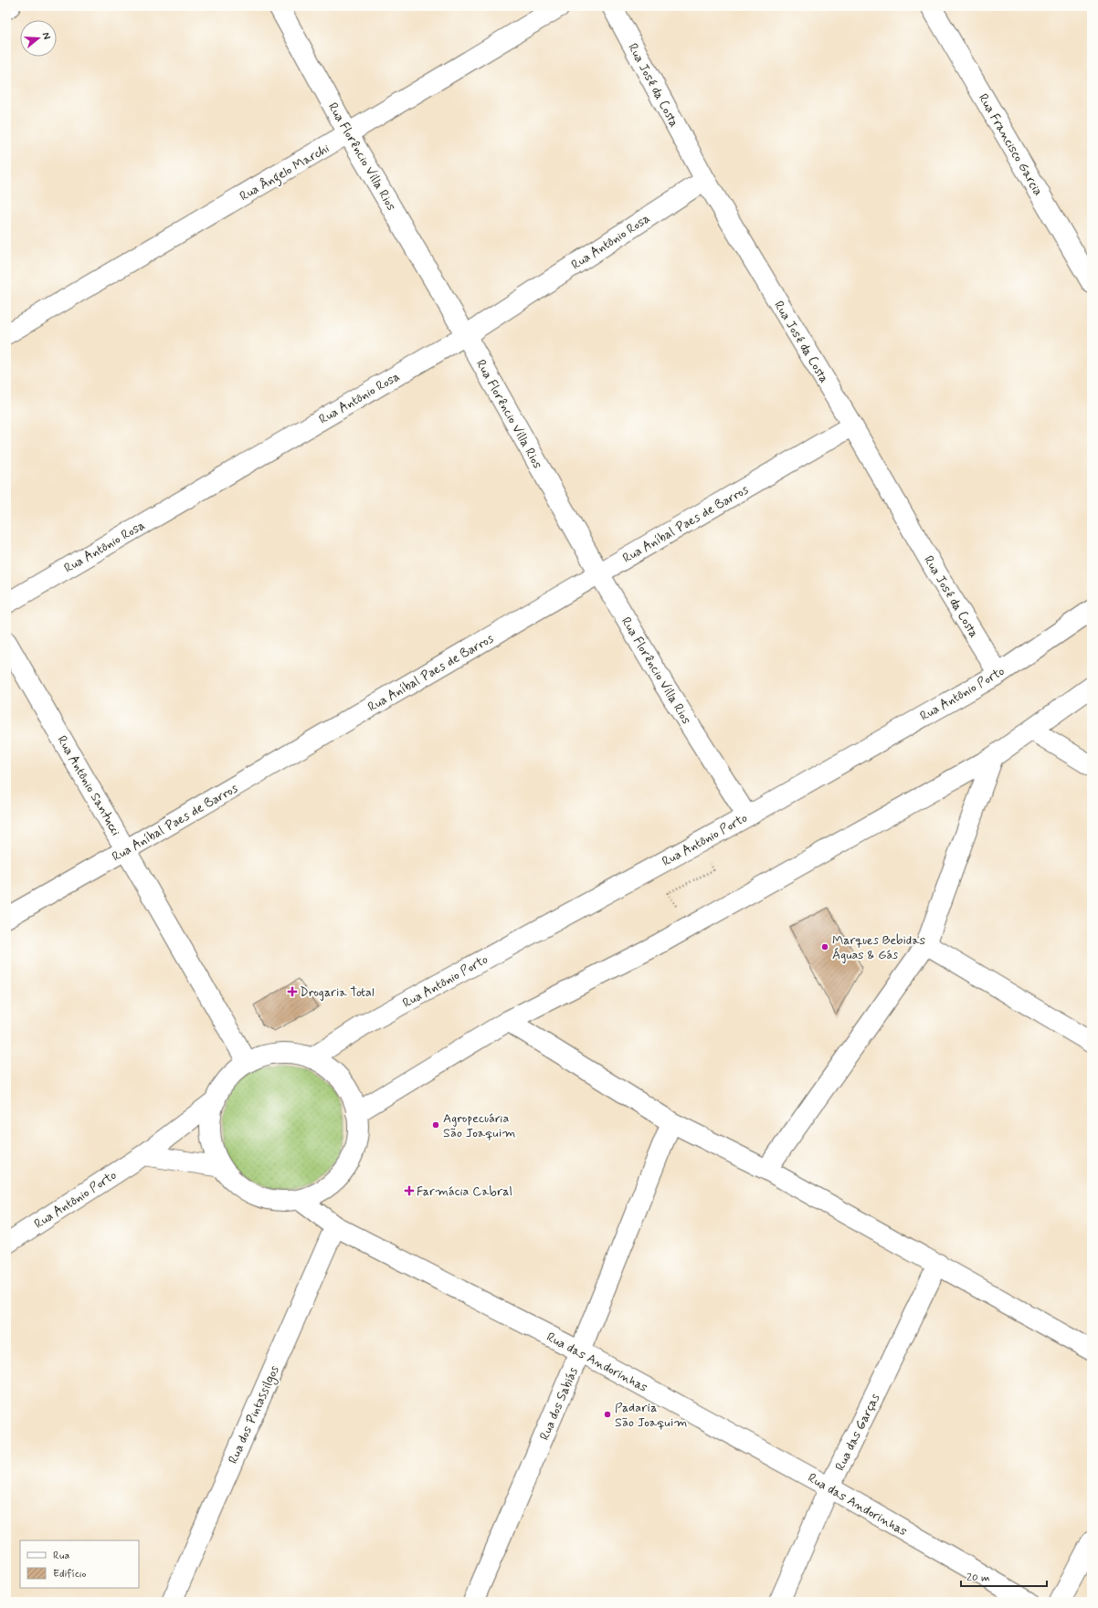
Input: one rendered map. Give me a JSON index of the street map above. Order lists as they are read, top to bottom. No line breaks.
{"streets":{"street":["Rua José da Costa","Rua Francisco Garcia","Rua Florêncio Villa Rios","Rua Ângelo Marchi","Rua Antônio Rosa","Rua Aníbal Paes de Barros","Rua Antônio Porto","Rua Antônio Santucci","Rua das Andorinhas","Rua dos Sabiás","Rua dos Pintassilgos","Rua das Garças"]},"crossings":[["Rua José da Costa","Rua Antônio Rosa"],["Rua José da Costa","Rua Aníbal Paes de Barros"],["Rua José da Costa","Rua Antônio Porto"],["Rua Florêncio Villa Rios","Rua Ângelo Marchi"],["Rua Florêncio Villa Rios","Rua Antônio Rosa"],["Rua Florêncio Villa Rios","Rua Aníbal Paes de Barros"],["Rua Florêncio Villa Rios","Rua Antônio Porto"],["Rua Aníbal Paes de Barros","Rua Antônio Santucci"],["Rua das Andorinhas","Rua dos Sabiás"],["Rua das Andorinhas","Rua dos Pintassilgos"],["Rua das Andorinhas","Rua das Garças"]],"places":{"other":["Marques Bebidas Águas & Gás","Agropecuária São Joaquim","Padaria São Joaquim"],"health":["Drogaria Total","Farmácia Cabral"]},"legend":["Rua","Edifício"],"scale_bar":"20 m","north":"right"}
